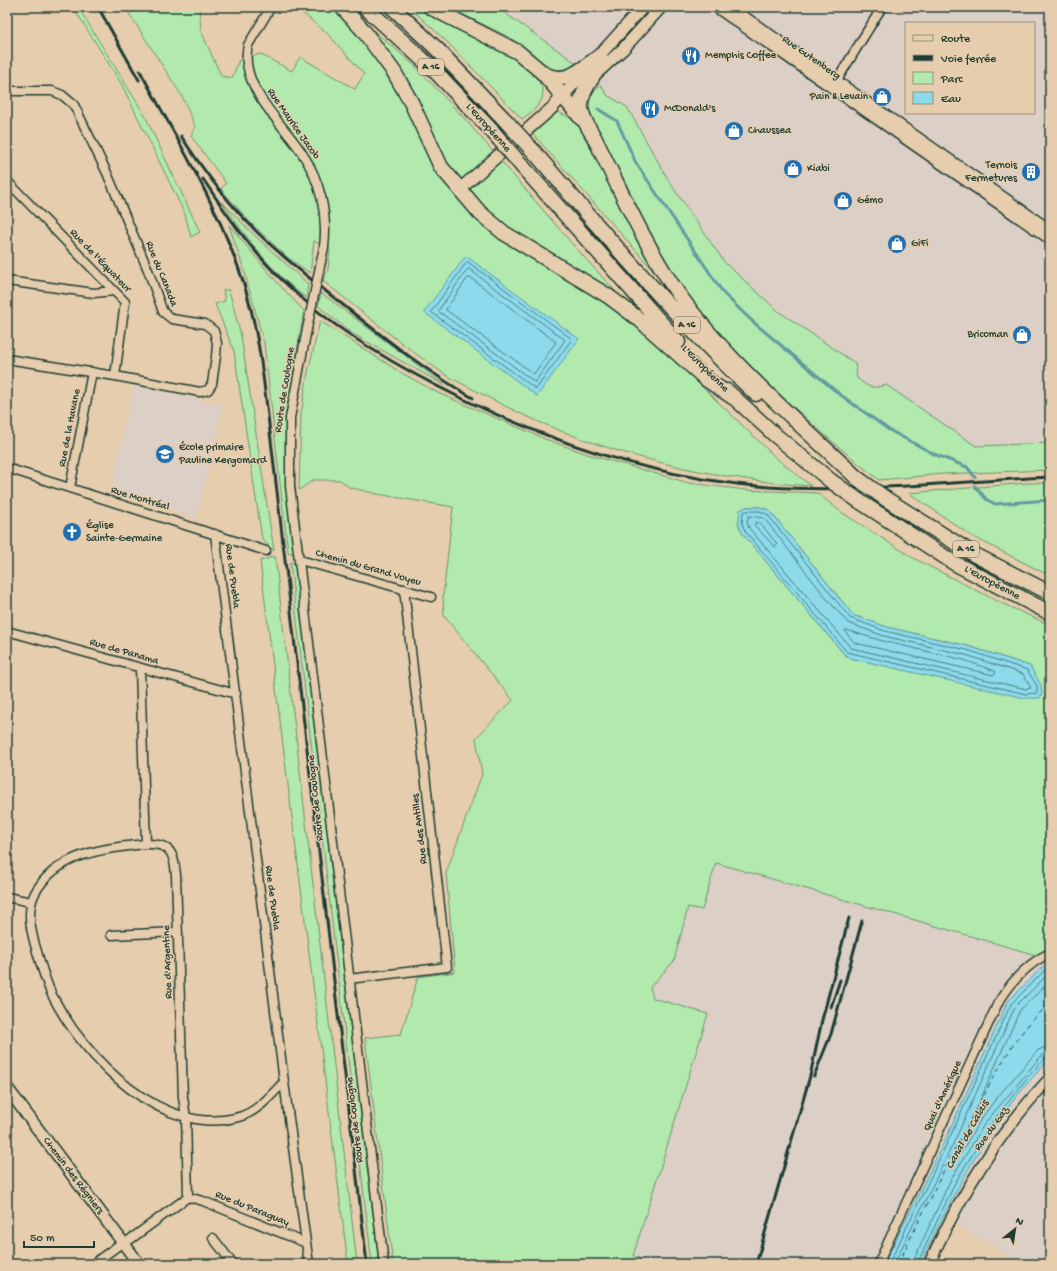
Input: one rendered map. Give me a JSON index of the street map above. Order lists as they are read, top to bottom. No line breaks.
{"streets":{"highway":["A 16","L'Européenne"],"main road":["Chemin des Régniers"],"street":["Rue Gutenberg","Rue Maurice Jacob","Rue de l'Équateur","Rue du Canada","Route de Coulogne","Rue de la Havane","Rue Montréal","Chemin du Grand Voyeu","Rue de Puebla","Rue de Panama","Rue des Antilles","Rue d'Argentine","Quai d'Amérique","Rue du Gaz","Rue du Paraguay"]},"crossings":[["Rue Maurice Jacob","Route de Coulogne"],["Rue de l'Équateur","Rue du Canada"],["Rue du Canada","Rue de la Havane"],["Route de Coulogne","Chemin du Grand Voyeu"],["Route de Coulogne","Rue des Antilles"],["Rue de la Havane","Rue Montréal"],["Rue Montréal","Rue de Puebla"],["Chemin du Grand Voyeu","Rue des Antilles"],["Rue de Puebla","Rue de Panama"],["Rue de Puebla","Rue du Paraguay"],["Rue d'Argentine","Rue du Paraguay"]],"water":["Canal de Calais"],"places":{"restaurant":["Memphis Coffee","McDonald's"],"shop":["Pain & Levain","Chaussea","Kiabi","Gémo","GiFi","Bricoman"],"building":["Ternois Fermetures"],"school or university":["École primaire Pauline Kergomard"],"church":["Église Sainte-Germaine"]},"legend":["Route","Voie ferrée","Parc","Eau"],"scale_bar":"50 m","north":"top right"}
